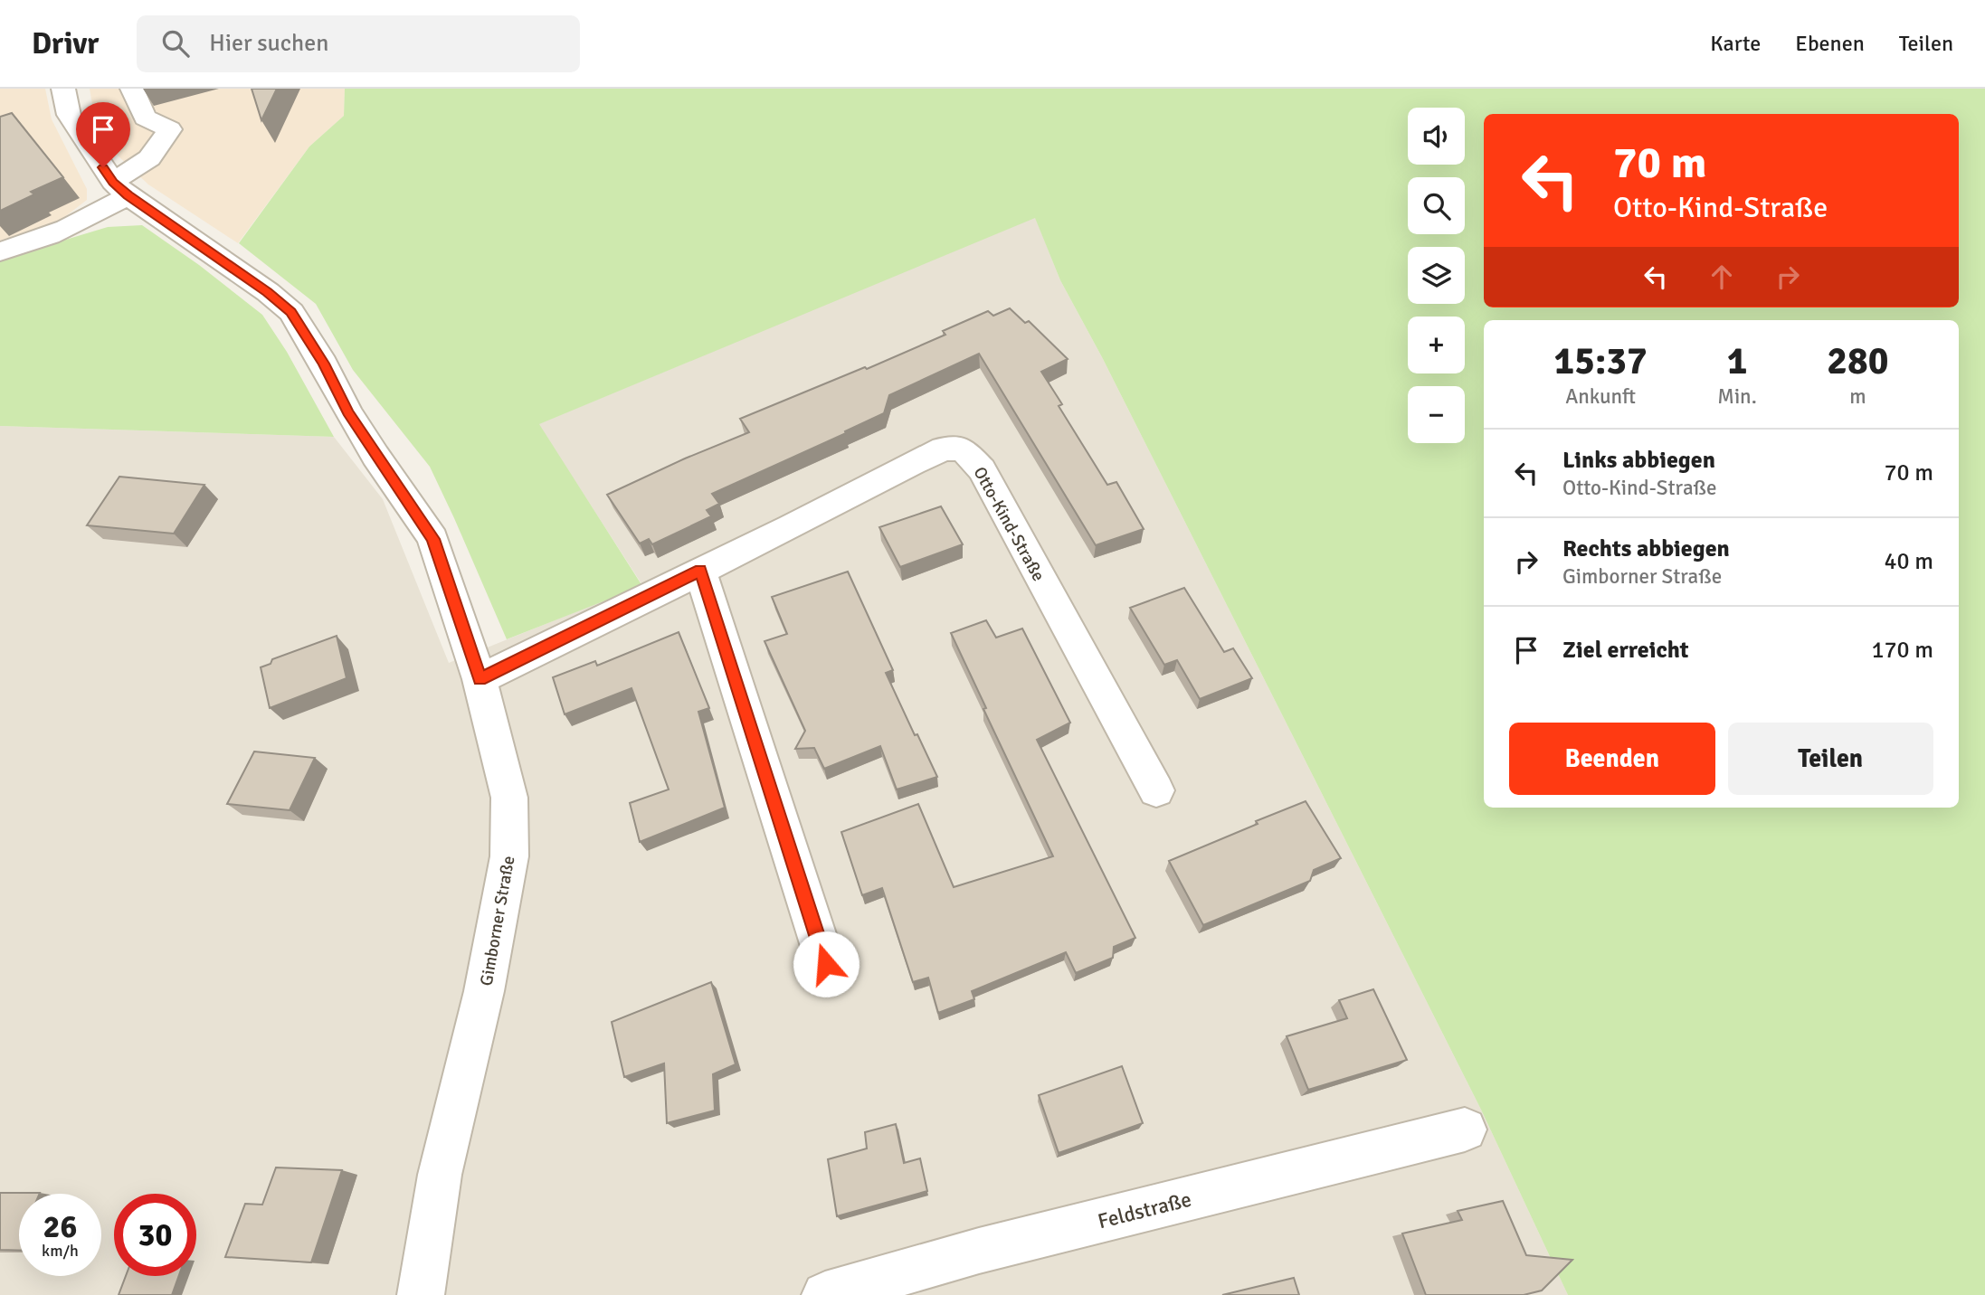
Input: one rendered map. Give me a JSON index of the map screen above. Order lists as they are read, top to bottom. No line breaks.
{"streets":{"street":["Otto-Kind-Straße","Gimborner Straße","Feldstraße"]},"crossings":[["Otto-Kind-Straße","Gimborner Straße"]],"page":{"header":"Drivr","search":"Hier suchen","nav":["Karte","Ebenen","Teilen"],"map_buttons":["+","−"],"turn":["70 m","Otto-Kind-Straße"],"eta":["15:37","Ankunft","1","Min.","280","m"],"list":[{"name":"Links abbiegen","note":"Otto-Kind-Straße","value":"70 m"},{"name":"Rechts abbiegen","note":"Gimborner Straße","value":"40 m"},{"name":"Ziel erreicht","value":"170 m"}],"buttons":["Beenden","Teilen"],"speed":"26 km/h","limit":"30"}}
